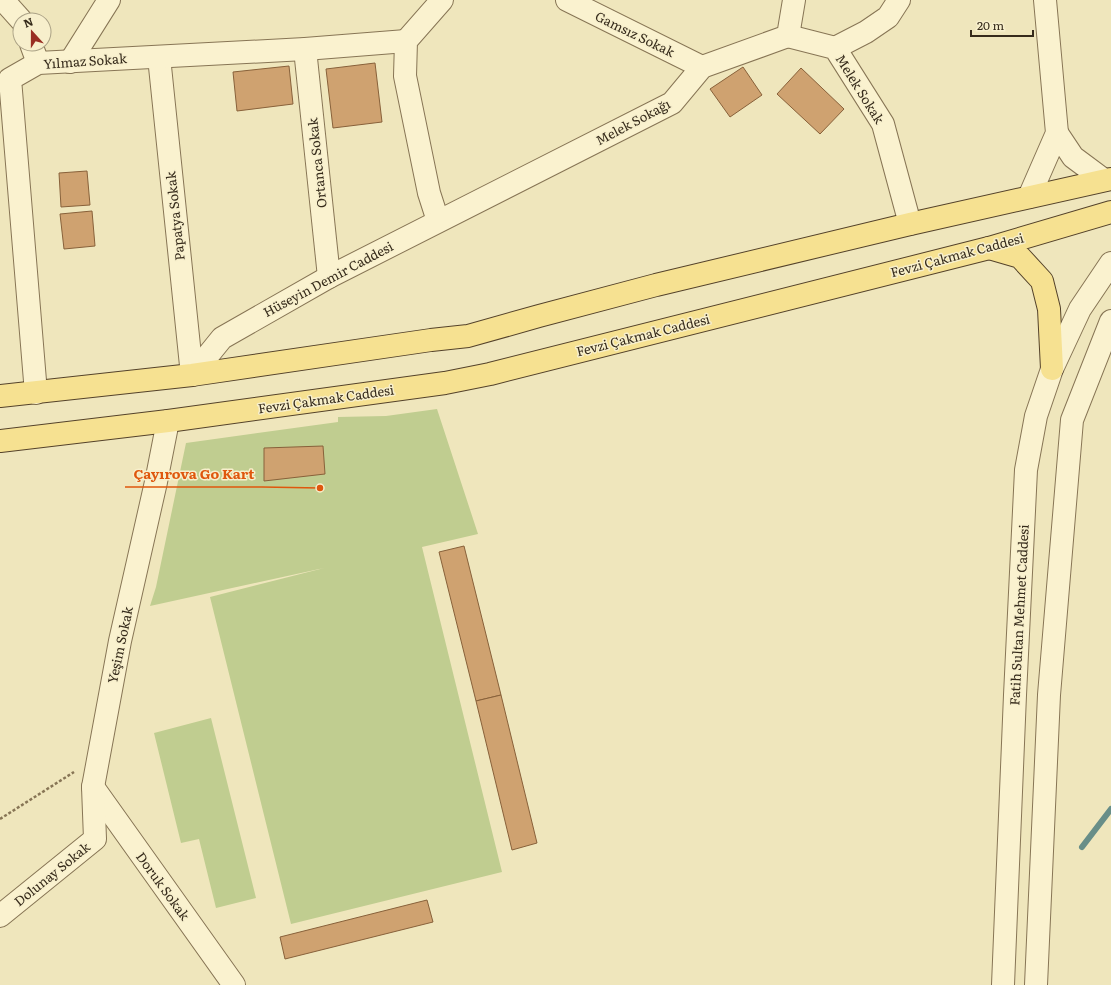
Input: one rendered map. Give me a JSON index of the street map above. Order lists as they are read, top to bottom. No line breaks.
{"streets":{"main road":["Fevzi Çakmak Caddesi"],"street":["Gamsız Sokak","Yılmaz Sokak","Melek Sokak","Melek Sokağı","Ortanca Sokak","Papatya Sokak","Hüseyin Demir Caddesi","Fatih Sultan Mehmet Caddesi","Yeşim Sokak","Dolunay Sokak","Doruk Sokak"]},"crossings":[["Gamsız Sokak","Melek Sokağı"],["Yılmaz Sokak","Ortanca Sokak"],["Yılmaz Sokak","Papatya Sokak"],["Melek Sokağı","Hüseyin Demir Caddesi"],["Ortanca Sokak","Hüseyin Demir Caddesi"],["Papatya Sokak","Hüseyin Demir Caddesi"],["Fevzi Çakmak Caddesi","Yeşim Sokak"],["Yeşim Sokak","Dolunay Sokak"],["Dolunay Sokak","Doruk Sokak"]],"places":["Çayırova Go Kart"],"scale_bar":"20 m","north":"top"}
